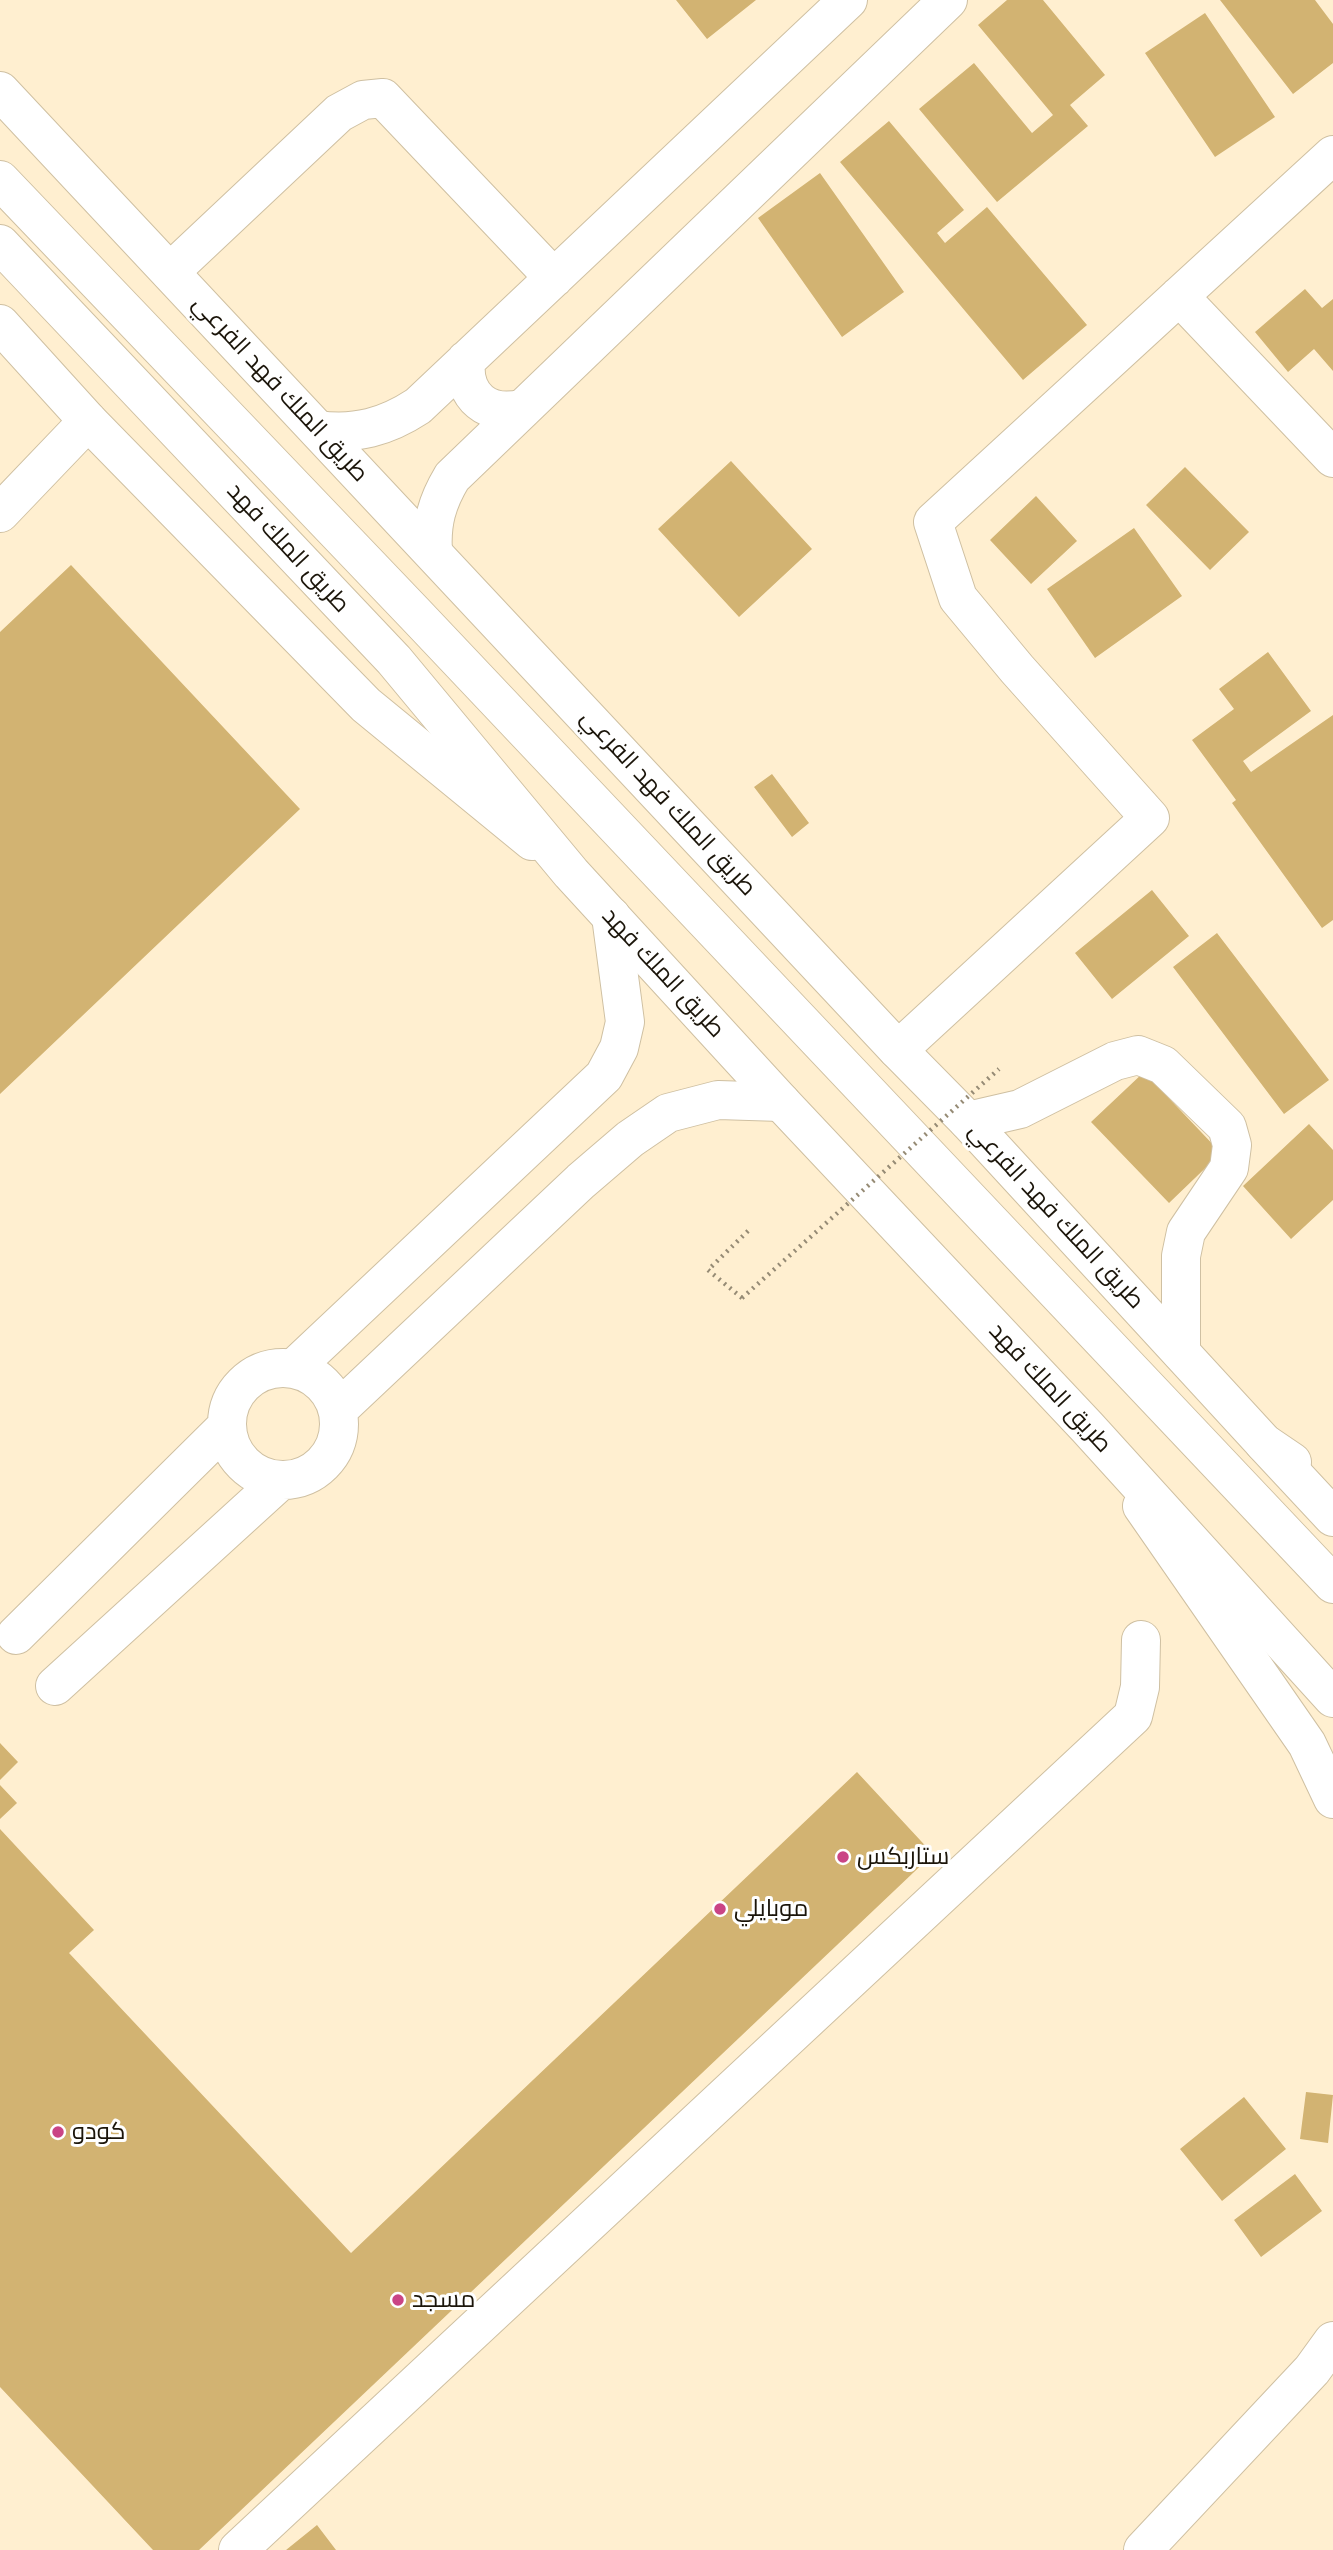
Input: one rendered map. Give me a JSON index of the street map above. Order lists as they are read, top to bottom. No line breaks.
{"streets":{"main road":["طريق الملك فهد الفرعي","طريق الملك فهد"]},"places":["ستاربكس","موبايلي","كودو","مسجد"]}
